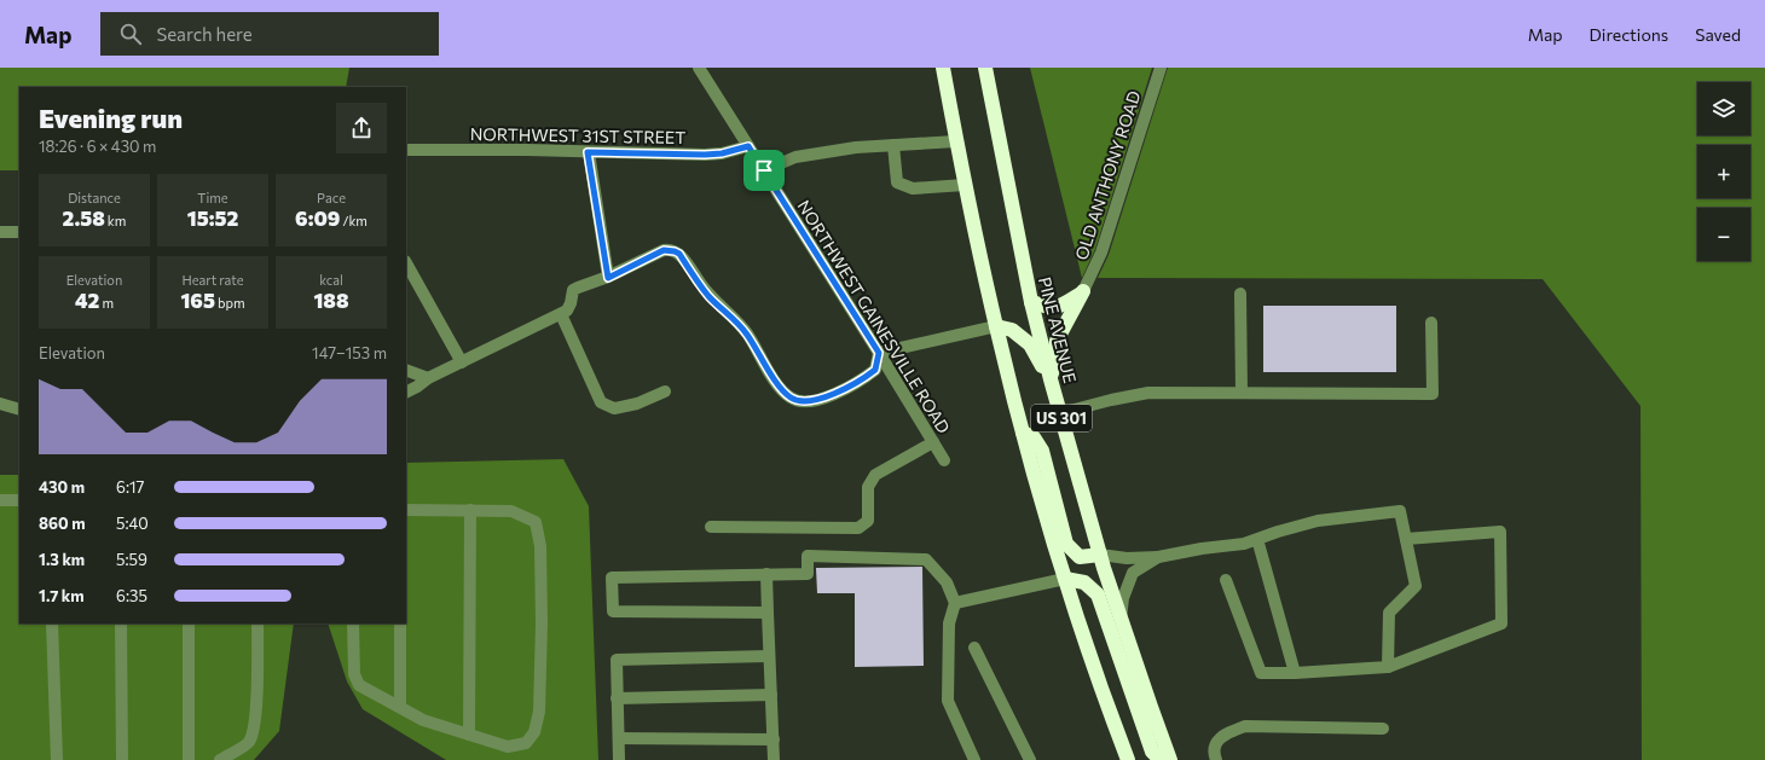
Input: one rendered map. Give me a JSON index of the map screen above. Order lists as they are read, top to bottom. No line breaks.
{"streets":{"highway":["PINE AVENUE","US 301"],"street":["NORTHWEST 31ST STREET","OLD ANTHONY ROAD","NORTHWEST GAINESVILLE ROAD"]},"crossings":[["NORTHWEST 31ST STREET","NORTHWEST GAINESVILLE ROAD"]],"page":{"header":"Map","search":"Search here","nav":["Map","Directions","Saved"],"map_buttons":["+","−"],"heading":["Evening run","18:26 · 6 × 430 m"],"stats":[["Distance","2.58 km"],["Time","15:52"],["Pace","6:09 /km"],["Elevation","42 m"],["Heart rate","165 bpm"],["kcal","188"]],"chart":["Elevation","147–153 m"],"list":[{"name":"430 m","note":"6:17"},{"name":"860 m","note":"5:40"},{"name":"1.3 km","note":"5:59"},{"name":"1.7 km","note":"6:35"}]}}
